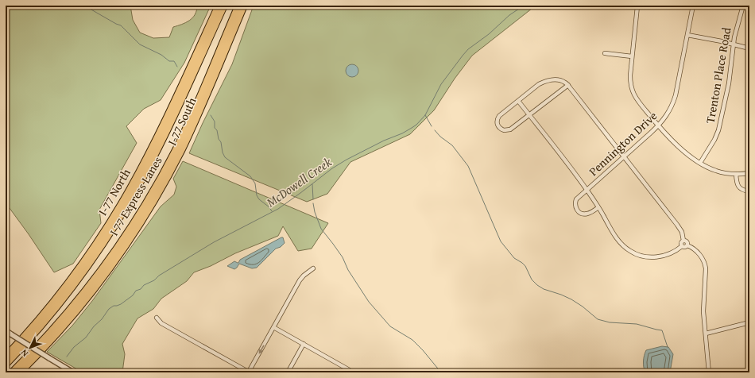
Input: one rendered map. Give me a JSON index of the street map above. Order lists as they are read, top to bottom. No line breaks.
{"streets":{"highway":["I-77 South","I-77 North","I 77 Express Lanes"],"street":["Trenton Place Road","Pennington Drive"]},"water":["McDowell Creek"],"north":"bottom left"}
